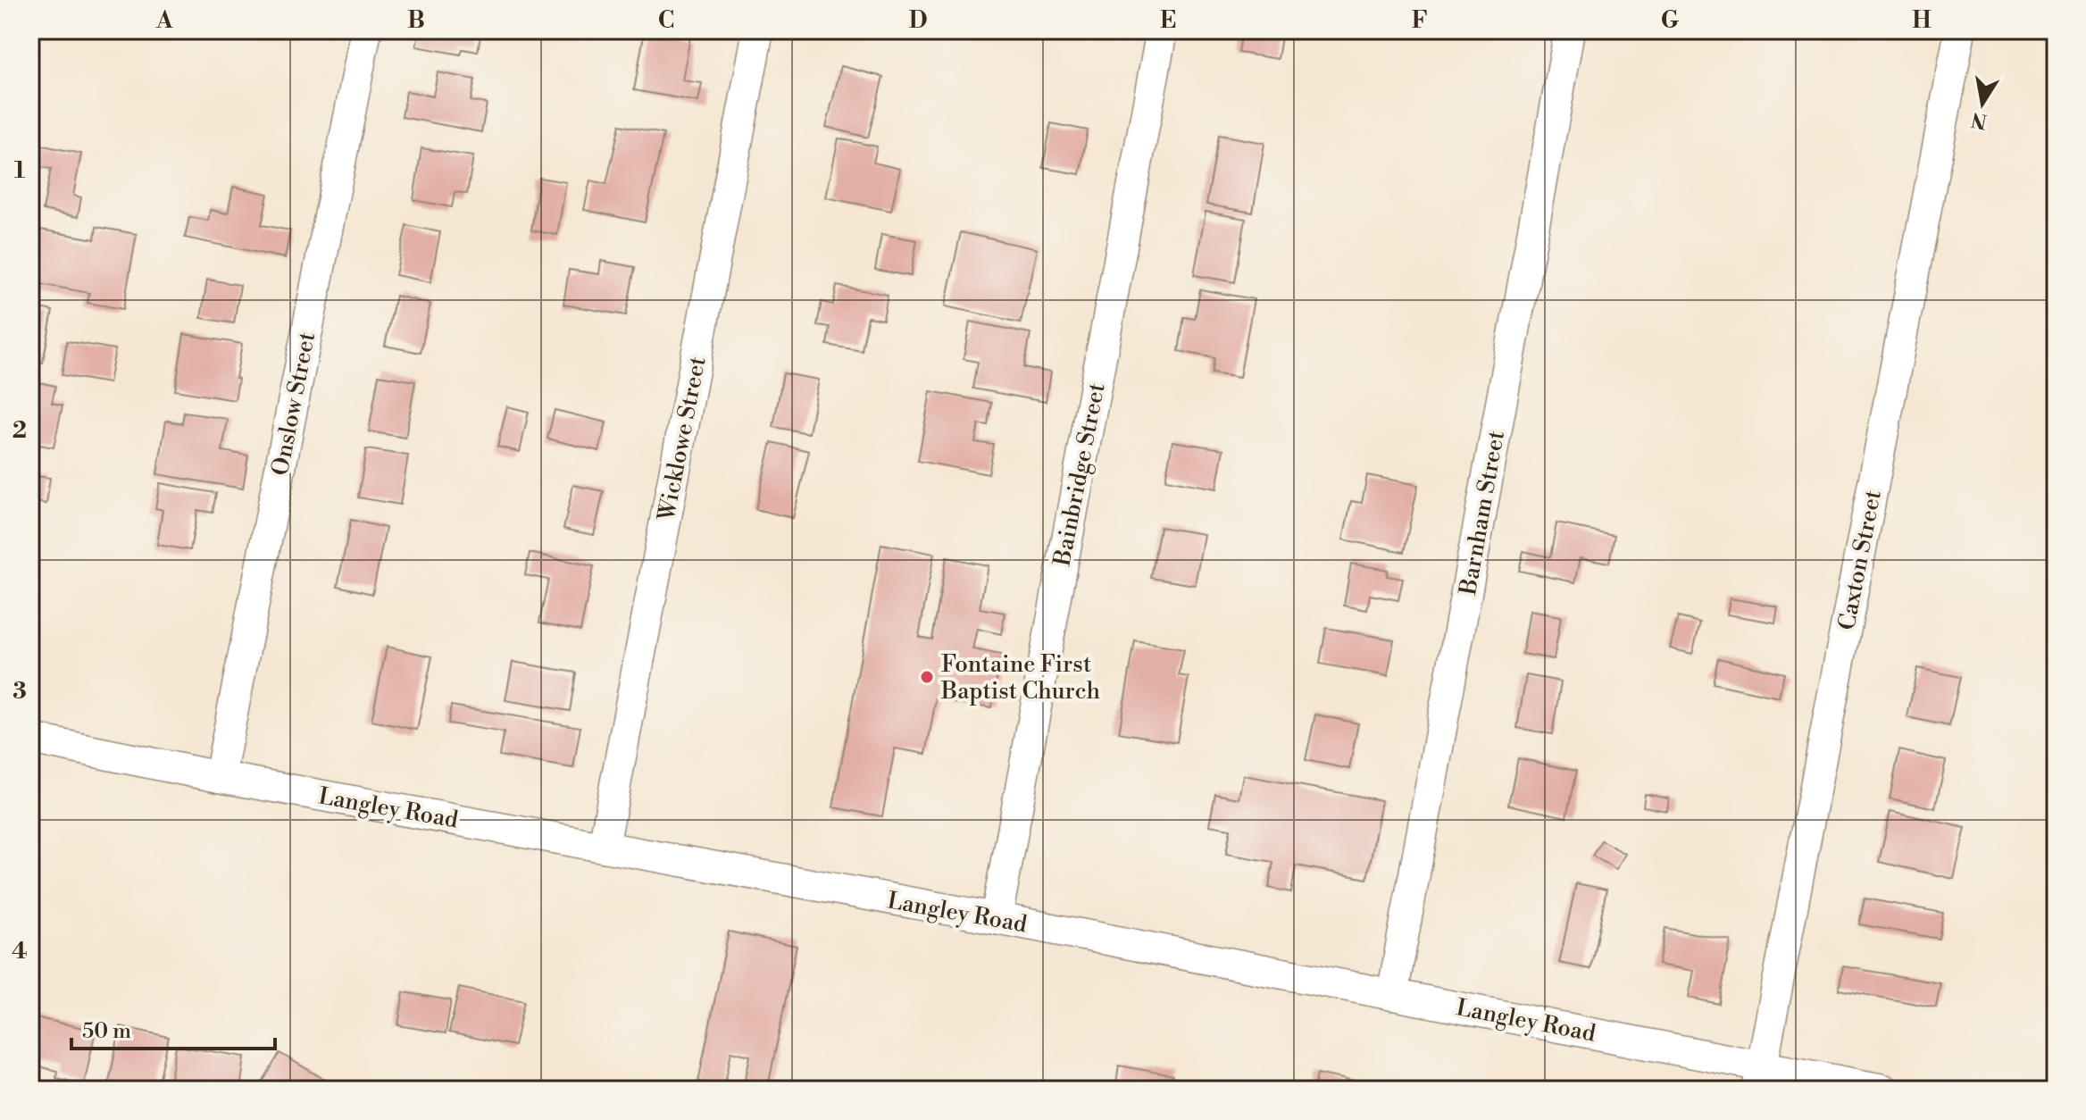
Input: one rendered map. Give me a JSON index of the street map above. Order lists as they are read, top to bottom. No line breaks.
{"streets":{"street":["Onslow Street","Wicklowe Street","Bainbridge Street","Barnham Street","Caxton Street","Langley Road"]},"crossings":[["Onslow Street","Langley Road"],["Wicklowe Street","Langley Road"],["Bainbridge Street","Langley Road"],["Barnham Street","Langley Road"],["Caxton Street","Langley Road"]],"places":["Fontaine First Baptist Church"],"scale_bar":"50 m","north":"bottom","grid":{"columns":["A","B","C","D","E","F","G","H"],"rows":["1","2","3","4"]}}
